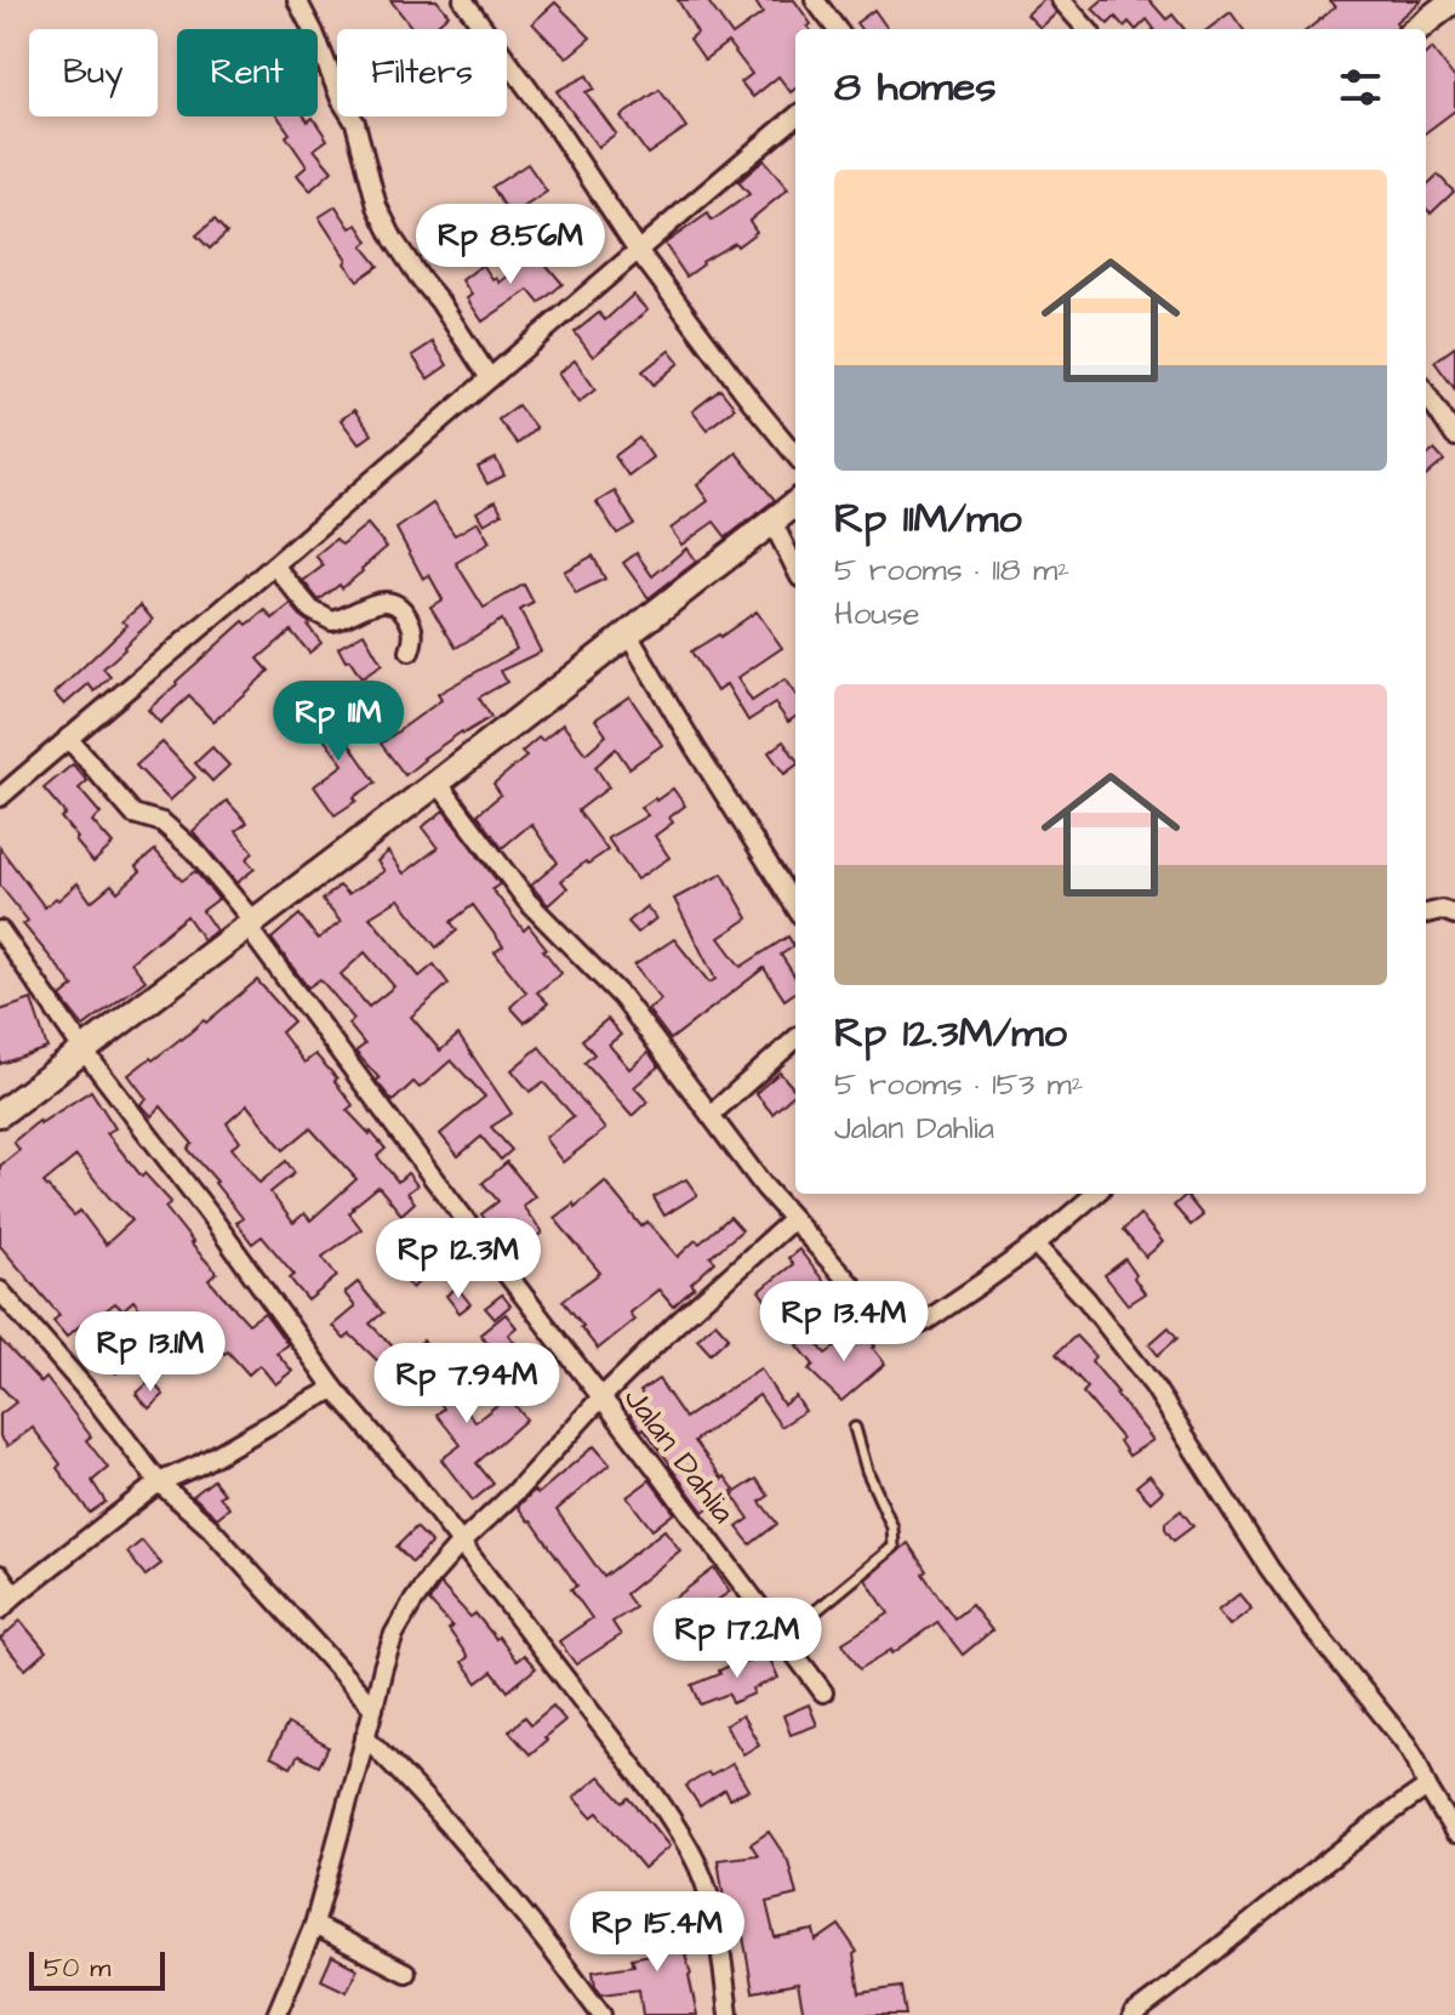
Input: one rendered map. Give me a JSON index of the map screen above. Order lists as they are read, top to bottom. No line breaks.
{"streets":{"street":["Jalan Dahlia"]},"scale_bar":"50 m","page":{"chip":["Buy","Rent","Filters"],"heading":"8 homes","list":[{"name":"Rp 11M/mo","note":"5 rooms · 118 m² · House"},{"name":"Rp 12.3M/mo","note":"5 rooms · 153 m² · Jalan Dahlia"}],"price":["Rp 8.56M","Rp 11M","Rp 12.3M","Rp 13.4M","Rp 13.1M","Rp 7.94M","Rp 17.2M","Rp 15.4M"],"scale":"50 m"}}
